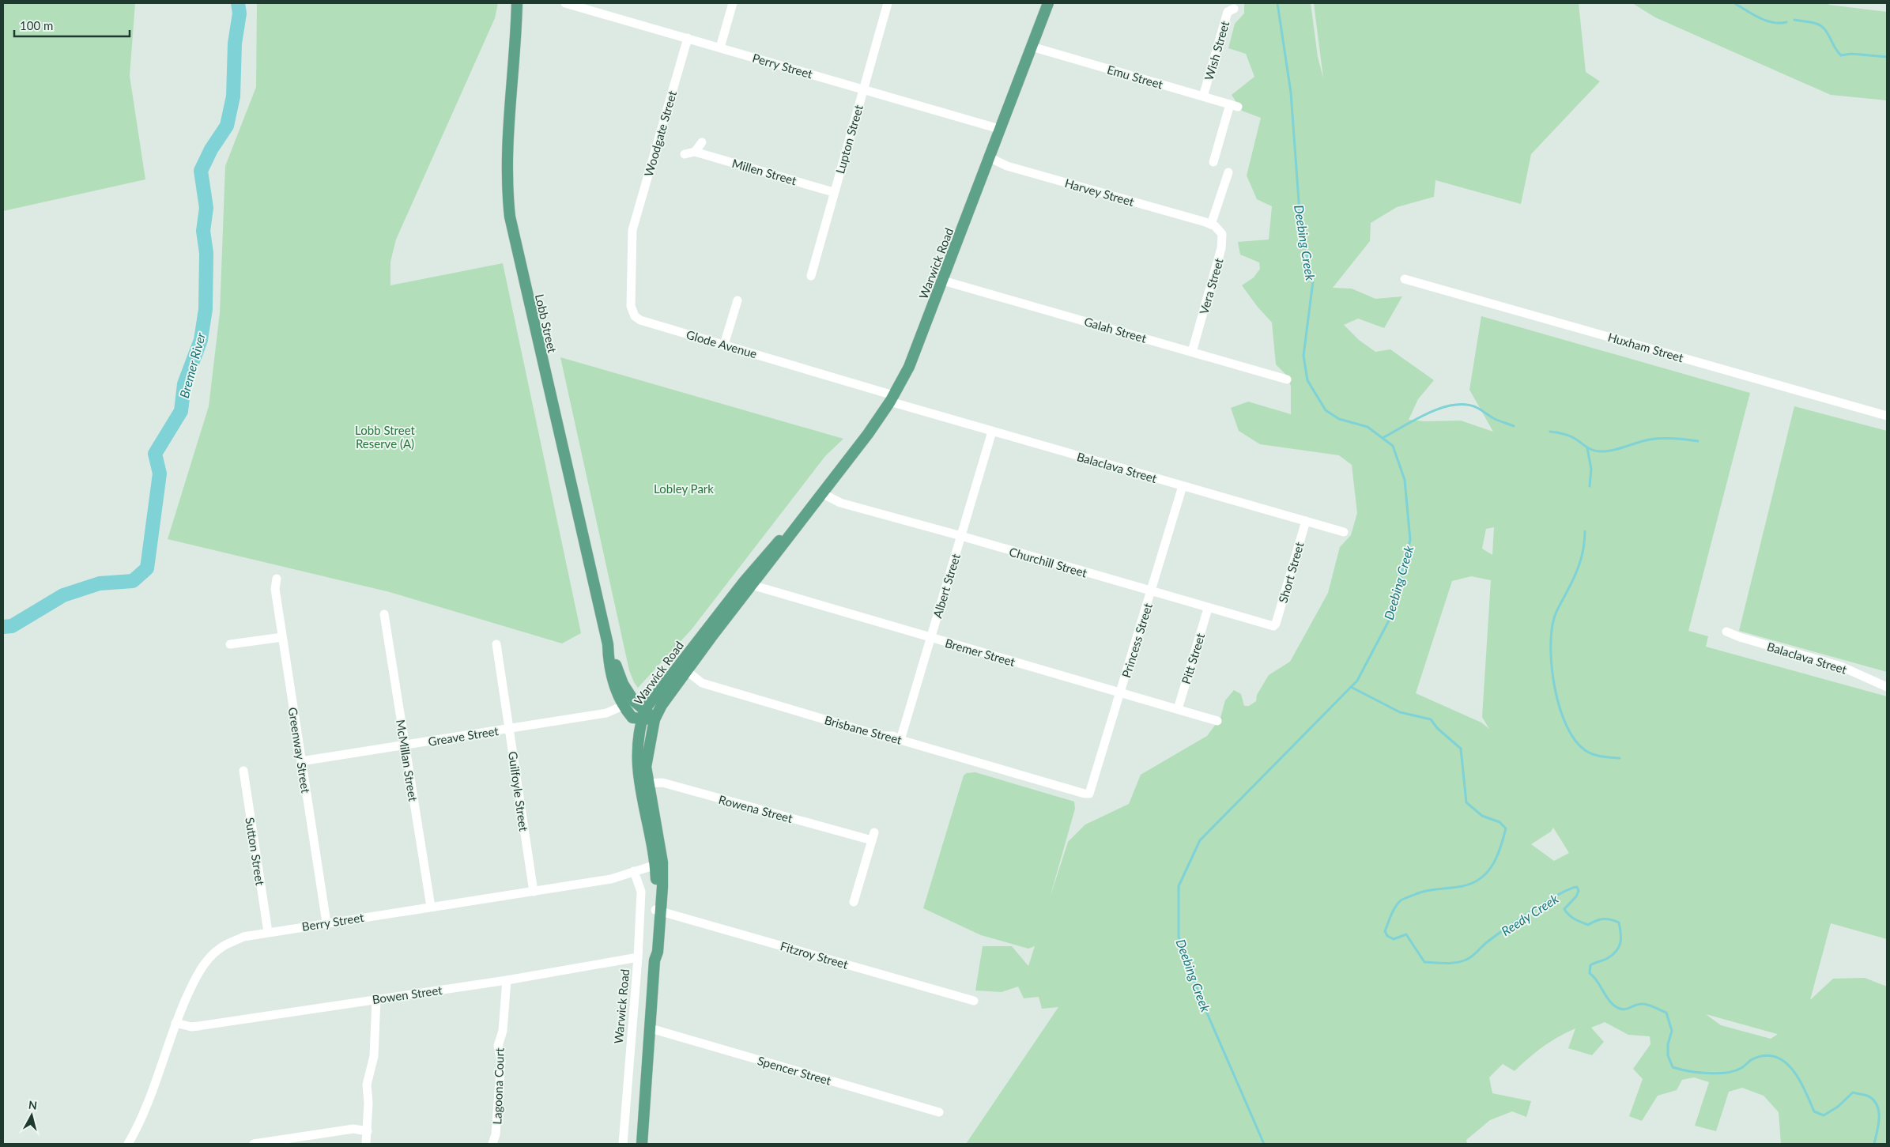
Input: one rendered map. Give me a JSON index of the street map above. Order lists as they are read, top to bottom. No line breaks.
{"streets":{"main road":["Warwick Road","Lobb Street"],"street":["Wish Street","Perry Street","Emu Street","Woodgate Street","Lupton Street","Millen Street","Harvey Street","Vera Street","Galah Street","Glode Avenue","Huxham Street","Balaclava Street","Churchill Street","Short Street","Albert Street","Princess Street","Bremer Street","Pitt Street","Brisbane Street","Greave Street","Greenway Street","McMillan Street","Guilfoyle Street","Rowena Street","Sutton Street","Berry Street","Fitzroy Street","Bowen Street","Spencer Street","Lagoona Court"]},"crossings":[["Wish Street","Emu Street"],["Perry Street","Woodgate Street"],["Perry Street","Lupton Street"],["Perry Street","Warwick Road"],["Emu Street","Warwick Road"],["Woodgate Street","Glode Avenue"],["Lupton Street","Millen Street"],["Harvey Street","Warwick Road"],["Harvey Street","Vera Street"],["Warwick Road","Lobb Street"],["Warwick Road","Galah Street"],["Warwick Road","Glode Avenue"],["Warwick Road","Balaclava Street"],["Warwick Road","Churchill Street"],["Warwick Road","Bremer Street"],["Warwick Road","Brisbane Street"],["Warwick Road","Rowena Street"],["Warwick Road","Berry Street"],["Warwick Road","Fitzroy Street"],["Warwick Road","Bowen Street"],["Warwick Road","Spencer Street"],["Vera Street","Galah Street"],["Lobb Street","Greave Street"],["Glode Avenue","Balaclava Street"],["Balaclava Street","Short Street"],["Balaclava Street","Albert Street"],["Balaclava Street","Princess Street"],["Churchill Street","Short Street"],["Churchill Street","Albert Street"],["Churchill Street","Princess Street"],["Churchill Street","Pitt Street"],["Albert Street","Bremer Street"],["Albert Street","Brisbane Street"],["Princess Street","Bremer Street"],["Princess Street","Brisbane Street"],["Bremer Street","Pitt Street"],["Greave Street","Greenway Street"],["Greave Street","McMillan Street"],["Greave Street","Guilfoyle Street"],["Greenway Street","Berry Street"],["McMillan Street","Berry Street"],["Guilfoyle Street","Berry Street"],["Sutton Street","Berry Street"],["Berry Street","Bowen Street"],["Bowen Street","Lagoona Court"]],"water":["Deebing Creek","Bremer River","Reedy Creek"],"parks":["Lobb Street Reserve (A)","Lobley Park"],"scale_bar":"100 m","north":"top"}
